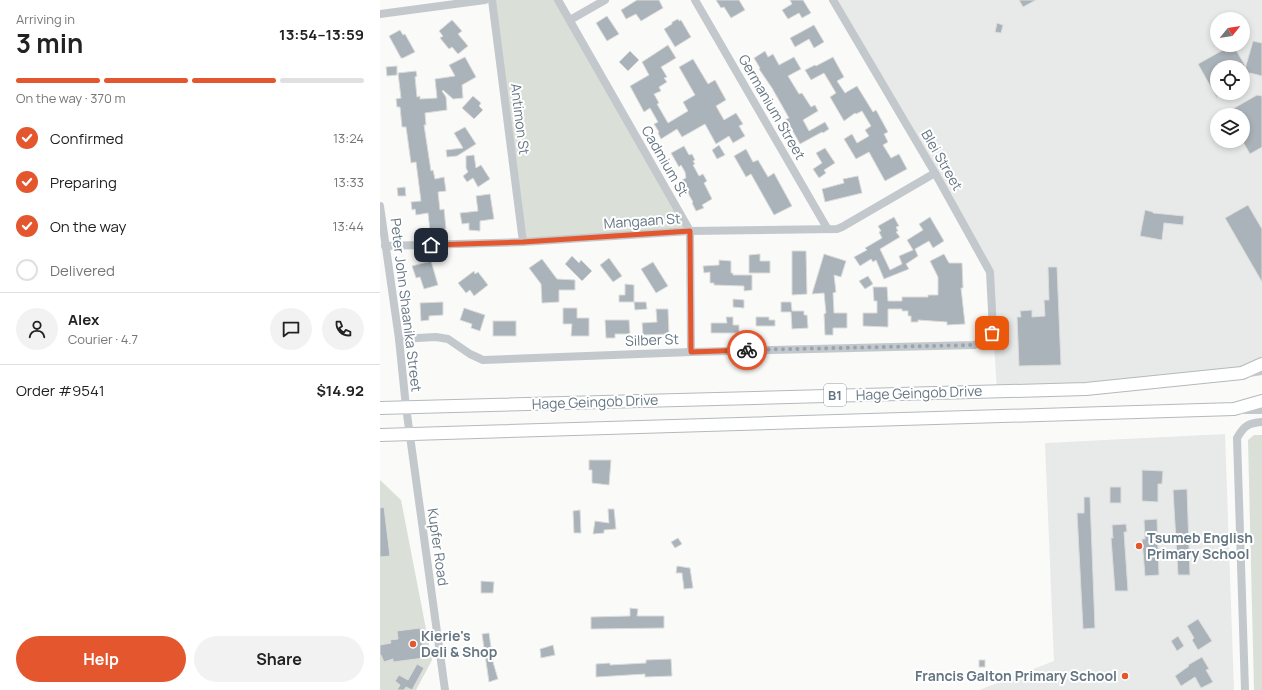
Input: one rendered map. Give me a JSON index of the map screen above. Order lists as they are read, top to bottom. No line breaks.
{"streets":{"highway":["Hage Geingob Drive","B1"],"street":["Germanium Street","Antimon St","Blei Street","Cadmium St","Mangaan St","Peter John Shaanika Street","Silber St","Kupfer Road"]},"crossings":[["Germanium Street","Mangaan St"],["Antimon St","Mangaan St"],["Blei Street","Mangaan St"],["Blei Street","Silber St"],["Cadmium St","Mangaan St"],["Cadmium St","Silber St"],["Mangaan St","Peter John Shaanika Street"],["Peter John Shaanika Street","Silber St"],["Peter John Shaanika Street","Hage Geingob Drive"],["Peter John Shaanika Street","B1"],["Peter John Shaanika Street","Kupfer Road"],["Hage Geingob Drive","B1"],["Hage Geingob Drive","Kupfer Road"],["B1","Kupfer Road"]],"places":["Tsumeb English Primary School","Kierie's Deli & Shop","Francis Galton Primary School"],"north":"top right","page":{"heading":["3 min","Arriving in","13:54–13:59"],"panel":["Alex","Courier · 4.7","Order #9541","$14.92"],"bar":"On the way · 370 m","list":[["Confirmed","13:24"],["Preparing","13:33"],["On the way","13:44"],"Delivered"],"buttons":["Help","Share"]}}
